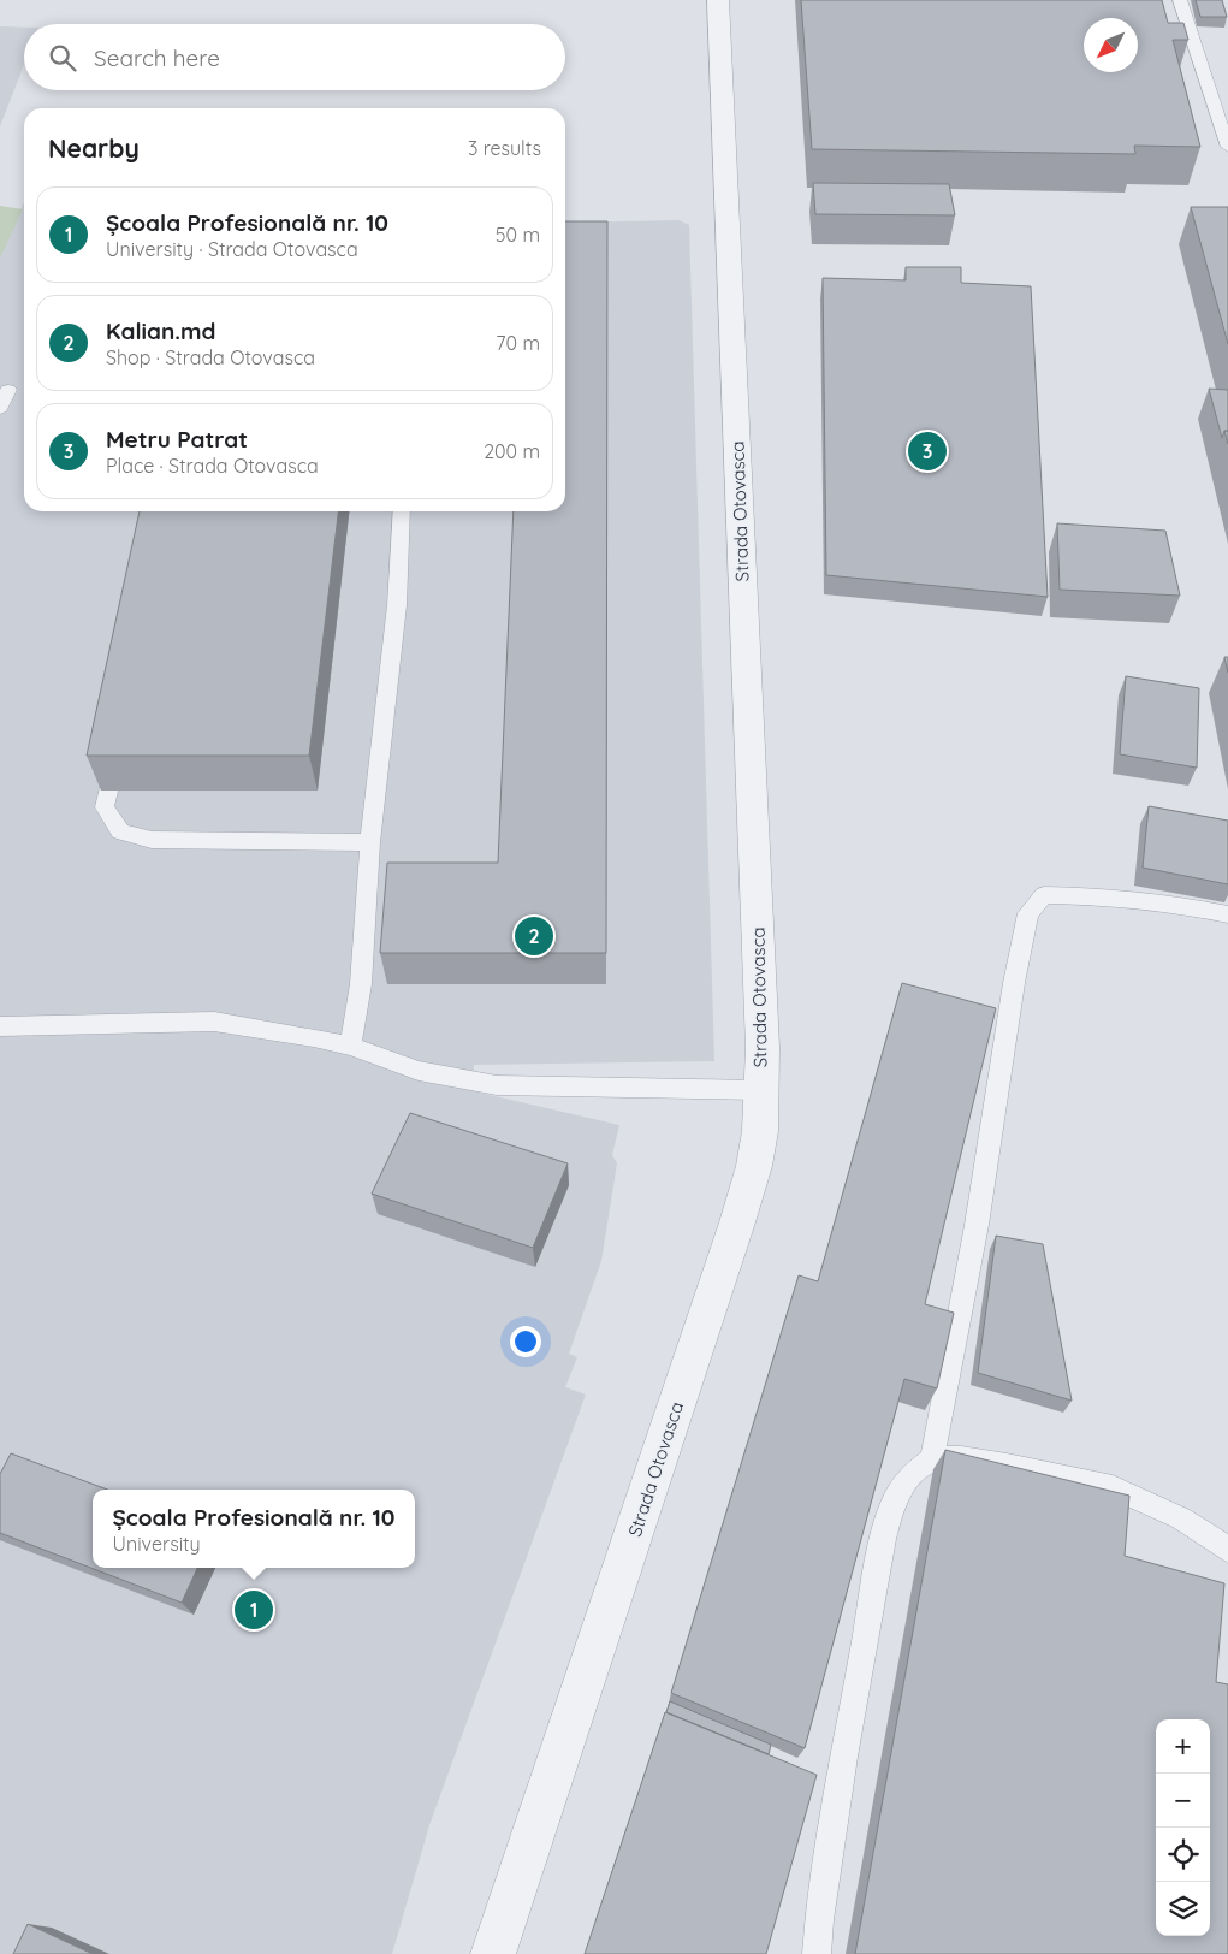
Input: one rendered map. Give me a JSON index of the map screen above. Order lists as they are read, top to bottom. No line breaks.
{"streets":{"street":["Strada Otovasca"]},"north":"bottom left","page":{"search":"Search here","heading":["Nearby","3 results"],"list":[{"mark":"1","name":"Școala Profesională nr. 10","note":"University · Strada Otovasca","value":"50 m"},{"mark":"2","name":"Kalian.md","note":"Shop · Strada Otovasca","value":"70 m"},{"mark":"3","name":"Metru Patrat","note":"Place · Strada Otovasca","value":"200 m"}],"pins":["3","2","1"],"popup":["Școala Profesională nr. 10","University"],"map_buttons":["+","−"]}}
